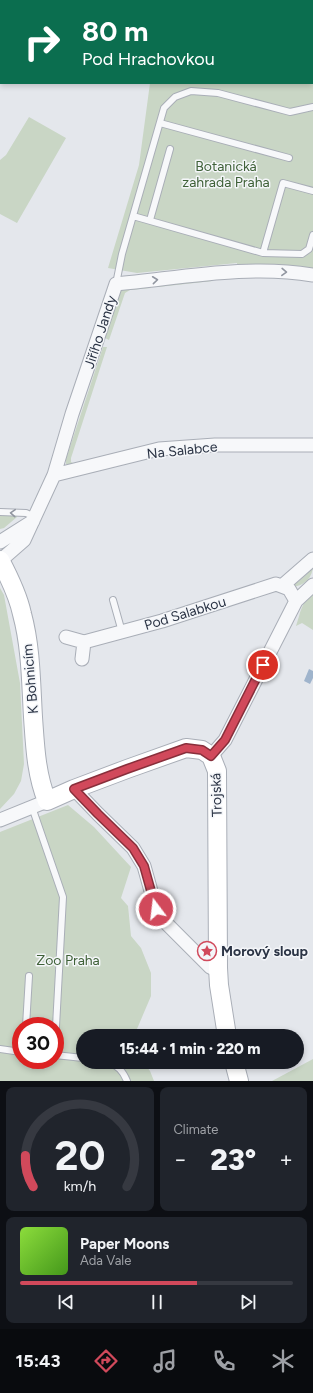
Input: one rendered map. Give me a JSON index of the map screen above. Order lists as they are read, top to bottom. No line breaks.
{"streets":{"street":["Jiřího Jandy","Na Salabce","Pod Salabkou","K Bohnicím","Trojská"]},"crossings":[["Jiřího Jandy","Na Salabce"],["Jiřího Jandy","K Bohnicím"]],"one_way":["Jiřího Jandy"],"parks":["Botanická zahrada Praha","Zoo Praha"],"places":{"place":["Morový sloup"]},"page":{"turn":["80 m","Pod Hrachovkou"],"limit":"30","trip":"15:44 · 1 min · 220 m","tile":"Climate","heat":["−","23°","+"],"song":["Paper Moons","Ada Vale"],"tabs":"15:43","gauge":["20","km/h"]}}
